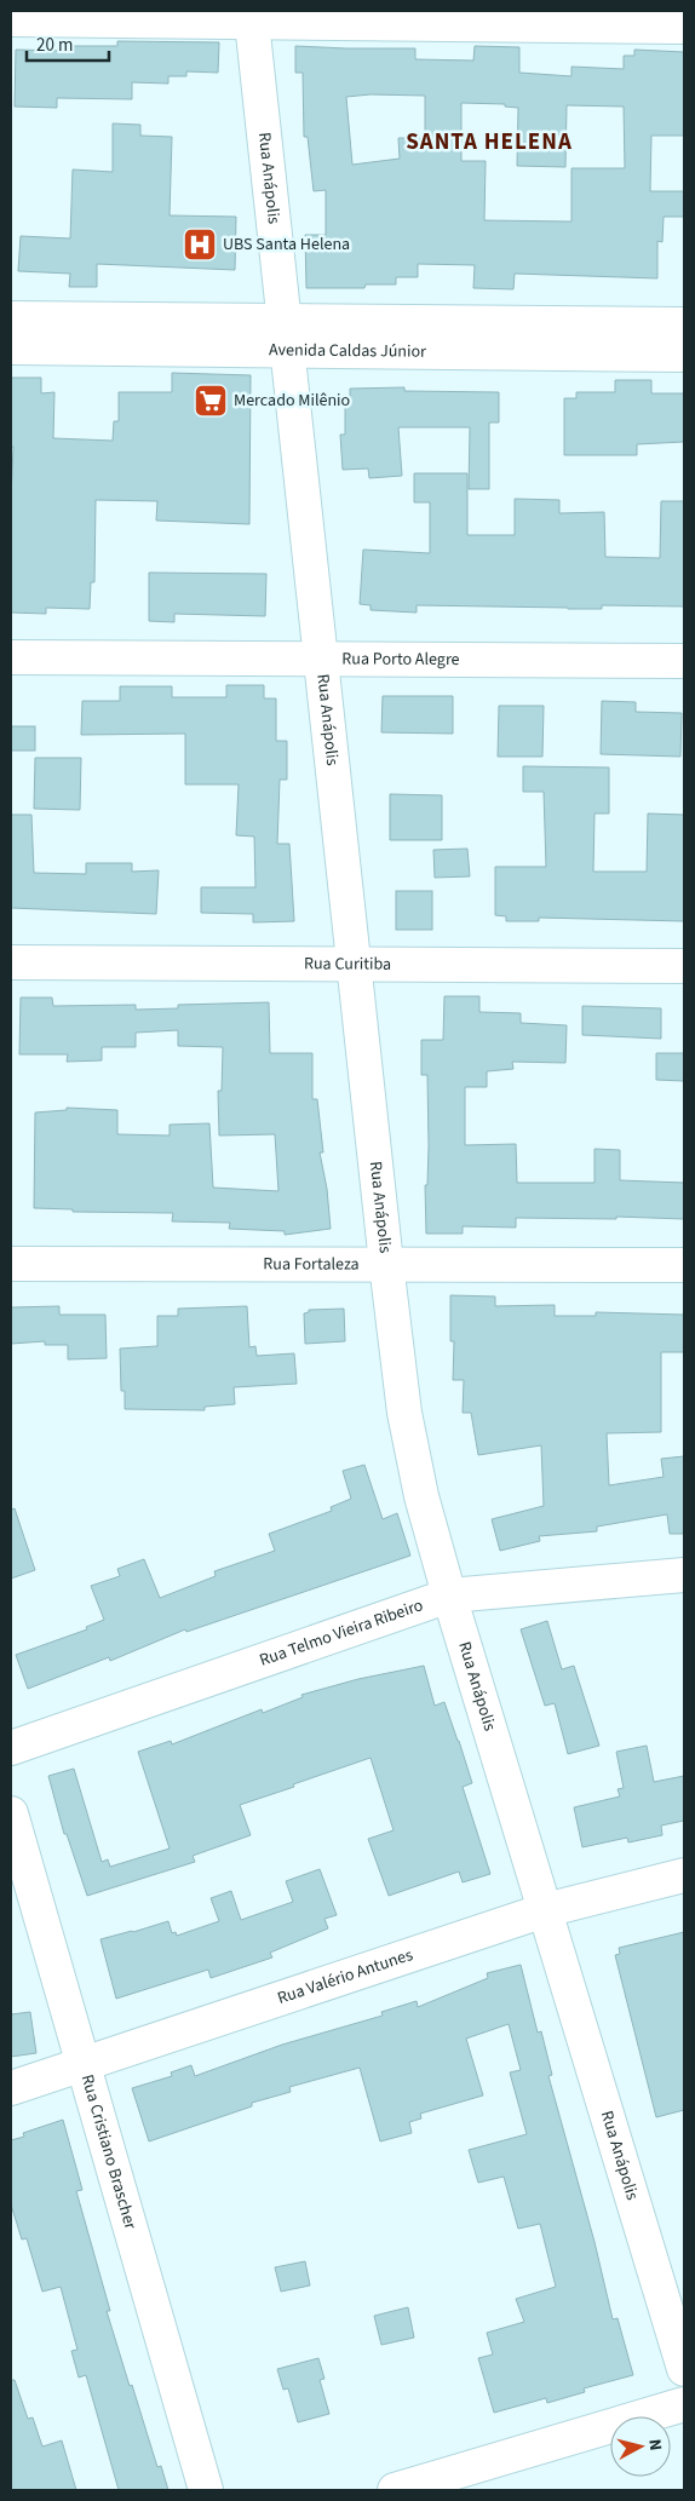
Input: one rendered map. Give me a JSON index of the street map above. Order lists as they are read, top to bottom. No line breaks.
{"streets":{"street":["Rua Anápolis","Avenida Caldas Júnior","Rua Porto Alegre","Rua Curitiba","Rua Fortaleza","Rua Telmo Vieira Ribeiro","Rua Valério Antunes","Rua Cristiano Brascher"]},"crossings":[["Rua Anápolis","Avenida Caldas Júnior"],["Rua Anápolis","Rua Porto Alegre"],["Rua Anápolis","Rua Curitiba"],["Rua Anápolis","Rua Fortaleza"],["Rua Anápolis","Rua Telmo Vieira Ribeiro"],["Rua Anápolis","Rua Valério Antunes"],["Rua Valério Antunes","Rua Cristiano Brascher"]],"districts":["SANTA HELENA"],"places":{"hospital":["UBS Santa Helena"],"supermarket":["Mercado Milênio"]},"scale_bar":"20 m","north":"right"}
